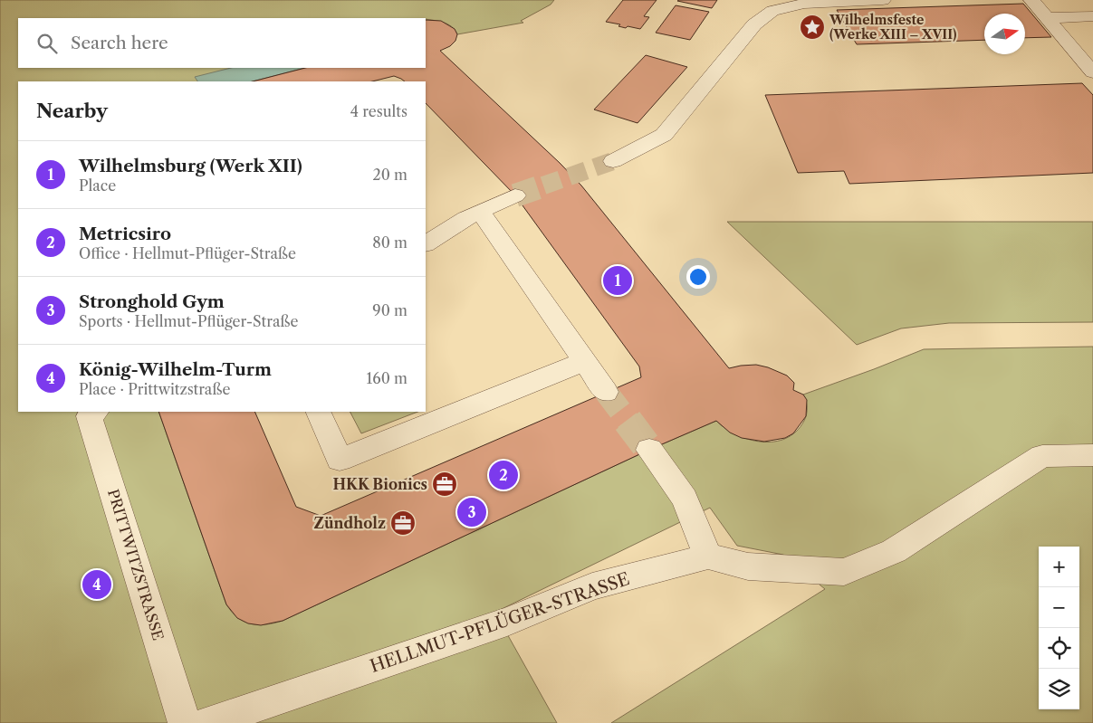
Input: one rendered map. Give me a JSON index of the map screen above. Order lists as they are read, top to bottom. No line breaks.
{"streets":{"street":["PRITTWITZSTRASSE","HELLMUT-PFLÜGER-STRASSE"]},"places":{"place":["Wilhelmsfeste (Werke XIII – XVII)"],"office":["HKK Bionics","Zündholz"]},"north":"right","page":{"search":"Search here","heading":["Nearby","4 results"],"list":[{"mark":"1","name":"Wilhelmsburg (Werk XII)","note":"Place","value":"20 m"},{"mark":"2","name":"Metricsiro","note":"Office · Hellmut-Pflüger-Straße","value":"80 m"},{"mark":"3","name":"Stronghold Gym","note":"Sports · Hellmut-Pflüger-Straße","value":"90 m"},{"mark":"4","name":"König-Wilhelm-Turm","note":"Place · Prittwitzstraße","value":"160 m"}],"pins":["1","2","3","4"],"map_buttons":["+","−"]}}
